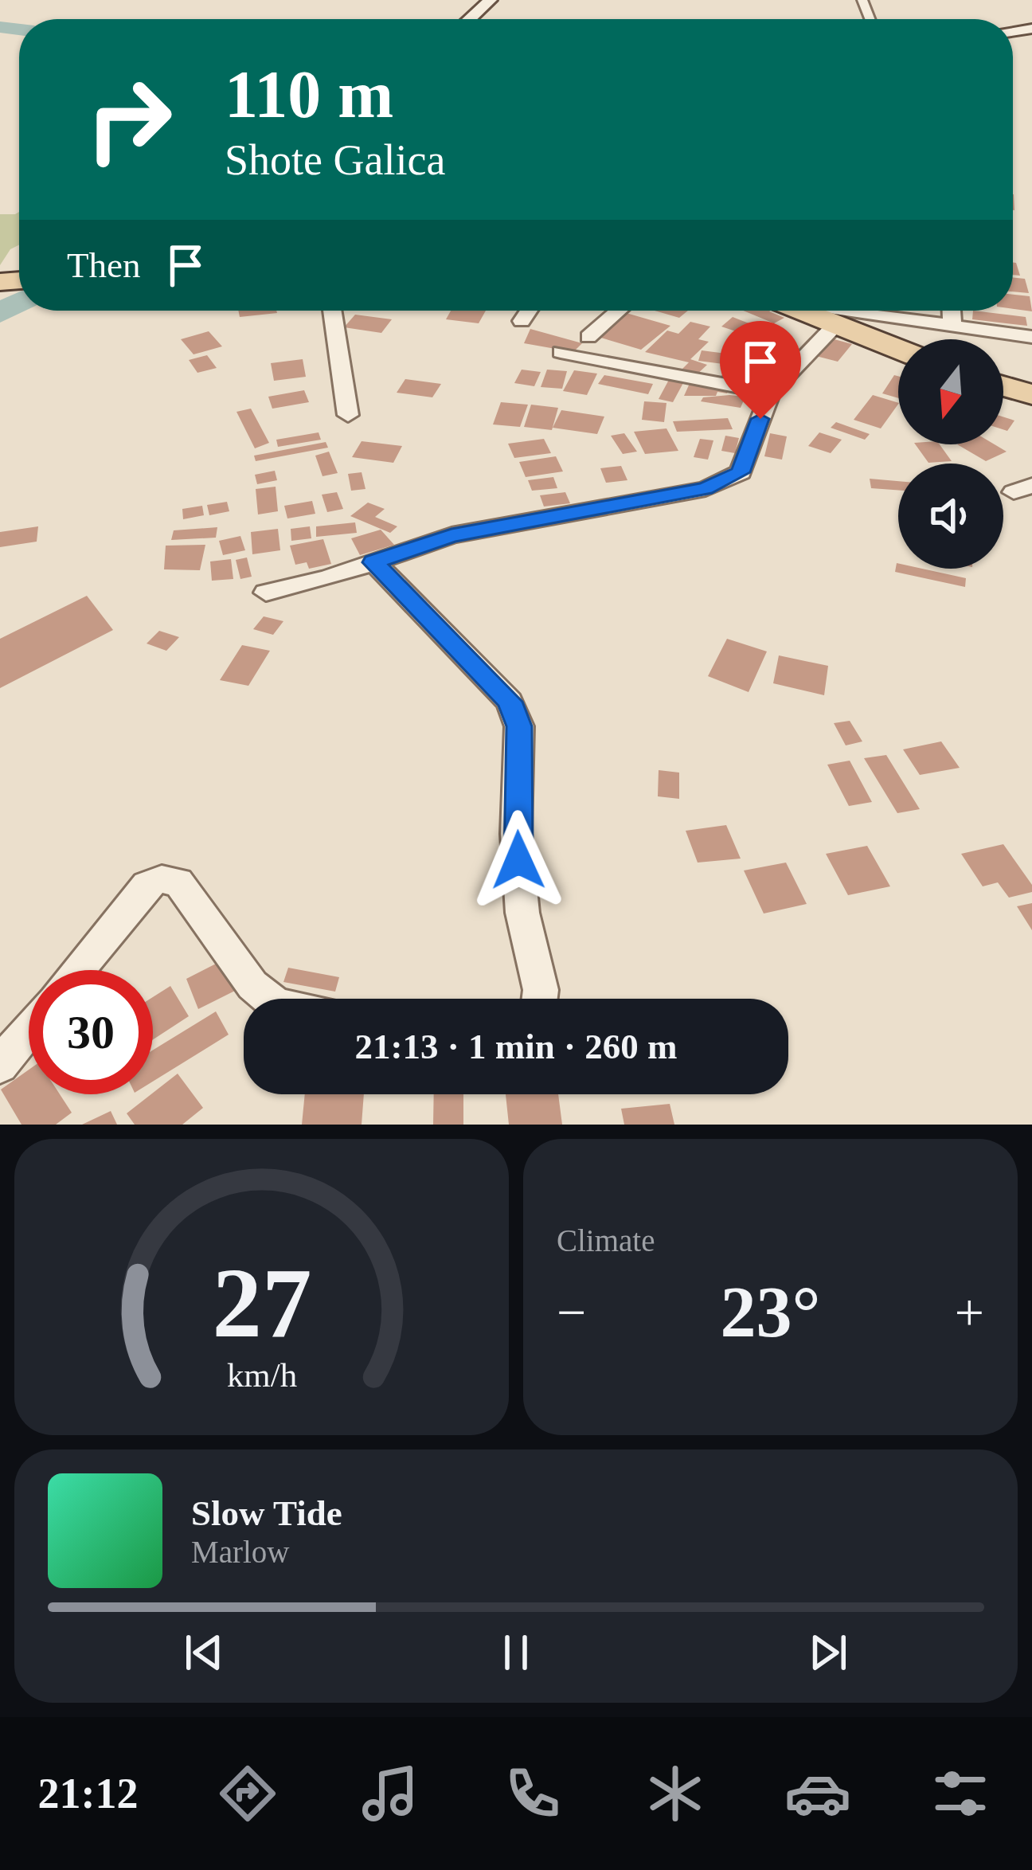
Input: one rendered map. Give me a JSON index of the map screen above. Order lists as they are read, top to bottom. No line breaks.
{"north":"bottom","page":{"turn":["110 m","Shote Galica"],"then":"Then","limit":"30","trip":"21:13 · 1 min · 260 m","tile":"Climate","heat":["−","23°","+"],"song":["Slow Tide","Marlow"],"tabs":"21:12","gauge":["27","km/h"]}}
